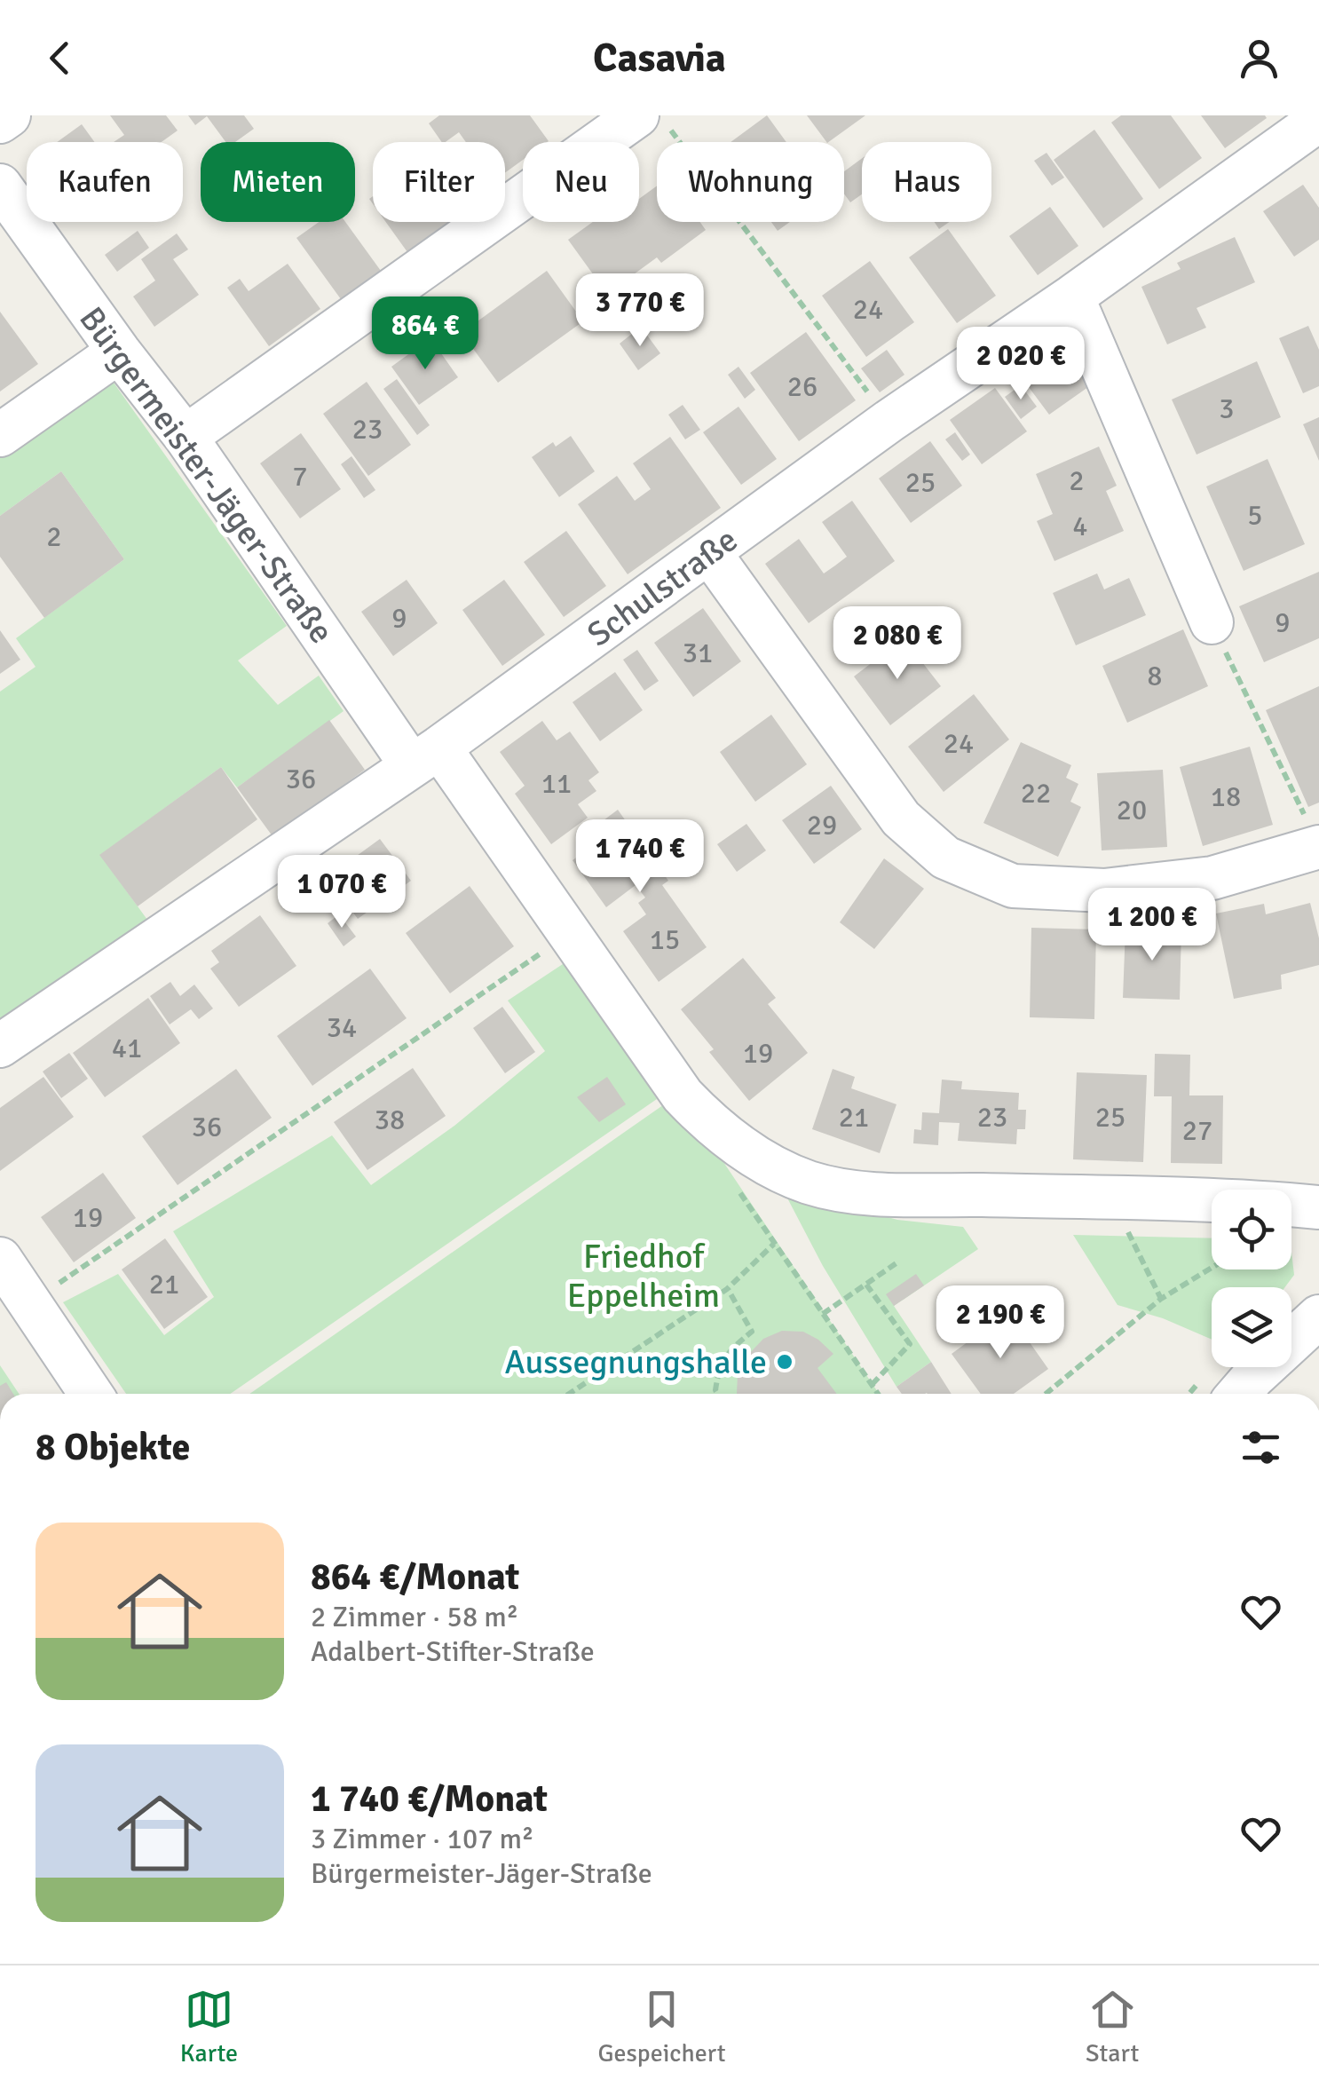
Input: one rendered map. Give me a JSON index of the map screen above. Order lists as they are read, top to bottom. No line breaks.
{"streets":{"street":["Bürgermeister-Jäger-Straße","Schulstraße"]},"crossings":[["Bürgermeister-Jäger-Straße","Schulstraße"]],"parks":["Friedhof Eppelheim"],"places":["Aussegnungshalle"],"house_numbers":["24","26","3","23","7","2","25","5","4","2","9","9","31","8","24","36","11","22","18","20","29","15","34","41","19","21","23","25","38","36","27","19","21"],"page":{"header":"Casavia","chip":["Kaufen","Mieten","Filter","Neu","Wohnung","Haus"],"price":["3 770 €","864 €","2 020 €","2 080 €","1 740 €","1 070 €","1 200 €","2 190 €"],"heading":"8 Objekte","list":[{"name":"864 €/Monat","note":"2 Zimmer · 58 m² · Adalbert-Stifter-Straße"},{"name":"1 740 €/Monat","note":"3 Zimmer · 107 m² · Bürgermeister-Jäger-Straße"}],"tabs":["Karte","Gespeichert","Start"]}}
